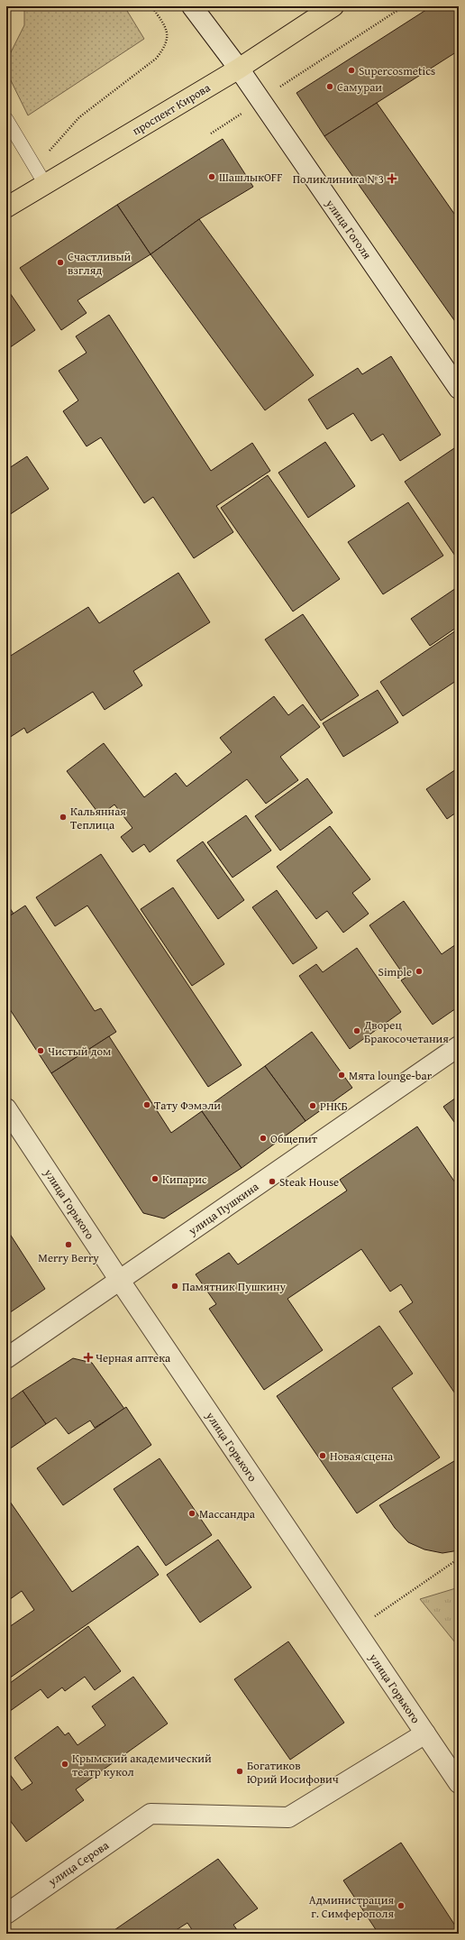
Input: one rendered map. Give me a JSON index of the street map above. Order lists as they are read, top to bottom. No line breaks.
{"streets":{"main road":["проспект Кирова"],"street":["улица Гоголя","улица Горького","улица Пушкина","улица Серова"]},"crossings":[["проспект Кирова","улица Гоголя"],["улица Горького","улица Пушкина"],["улица Горького","улица Серова"]],"places":{"other":["Supercosmetics","Самураи","ШашлыкOFF","Счастливый взгляд","Кальянная Теплица","Simple","Дворец Бракосочетания","Чистый дом","Мята lounge-bar","Тату Фэмэли","РНКБ","Общепит","Кипарис","Steak House","Merry Berry","Памятник Пушкину","Новая сцена","Массандра","Крымский академический театр кукол","Богатиков Юрий Иосифович","Администрация г. Симферополя"],"health":["Поликлиника №3","Черная аптека"]}}
